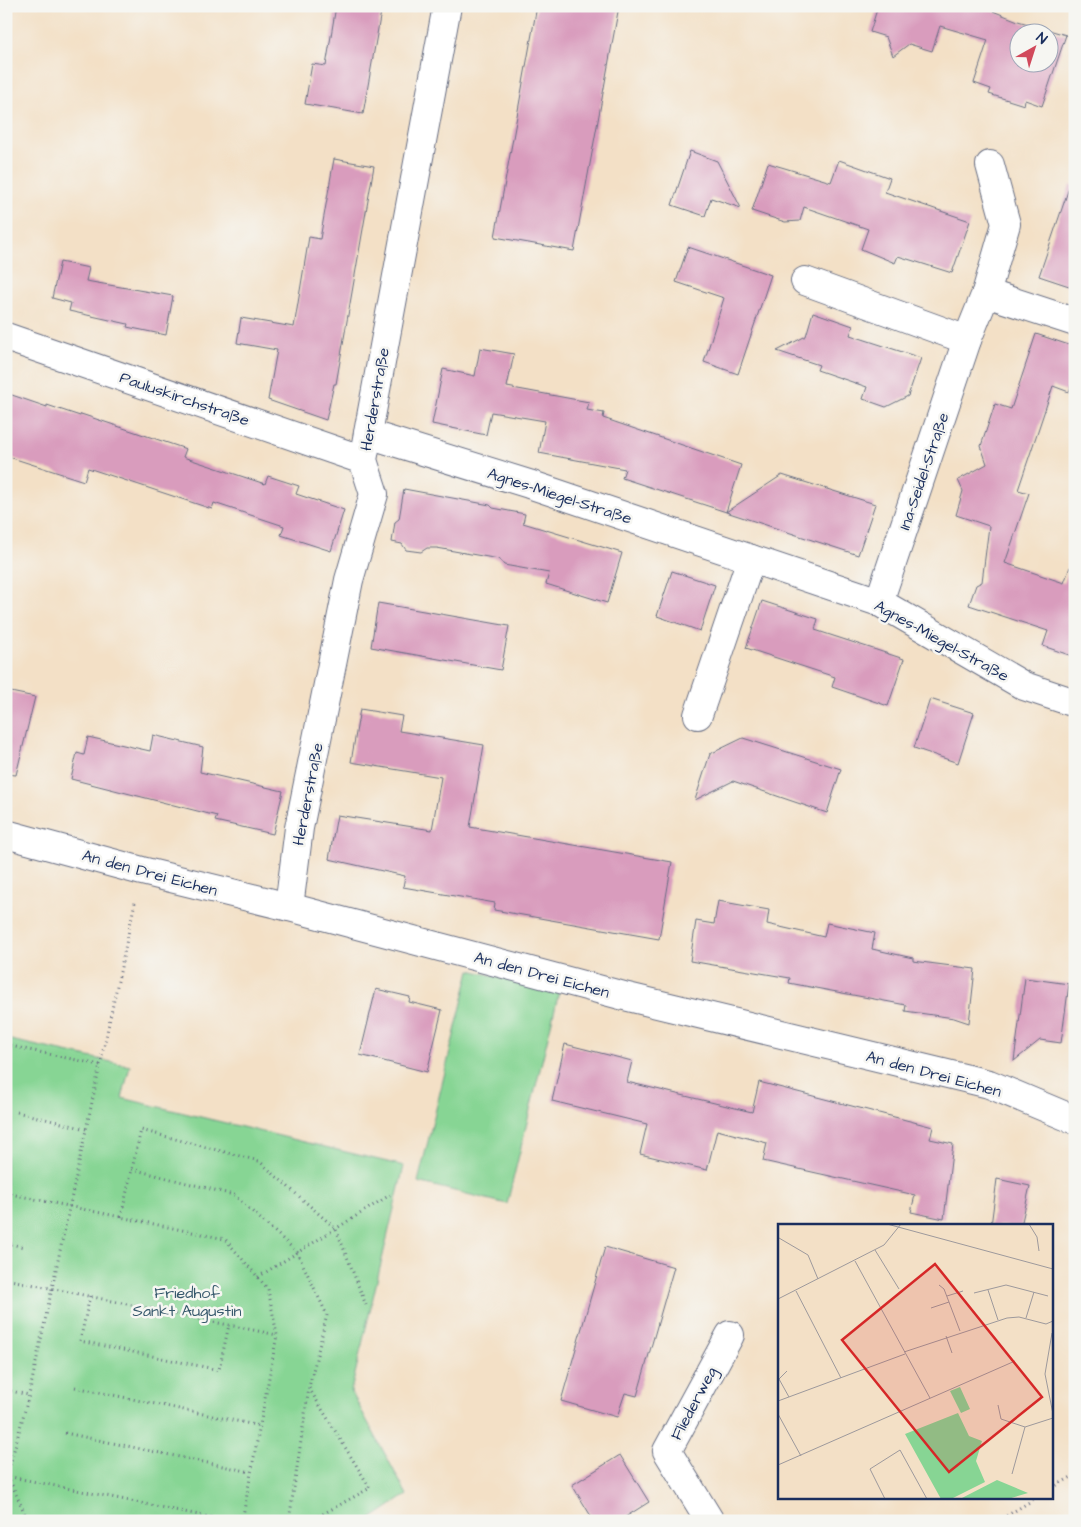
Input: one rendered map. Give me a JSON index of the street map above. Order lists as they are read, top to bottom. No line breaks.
{"streets":{"street":["Pauluskirchstraße","Herderstraße","Ina-Seidel-Straße","Agnes-Miegel-Straße","An den Drei Eichen","Fliederweg"]},"crossings":[["Pauluskirchstraße","Herderstraße"],["Pauluskirchstraße","Agnes-Miegel-Straße"],["Herderstraße","Agnes-Miegel-Straße"],["Herderstraße","An den Drei Eichen"],["Ina-Seidel-Straße","Agnes-Miegel-Straße"]],"parks":["Friedhof Sankt Augustin"],"north":"top right"}
